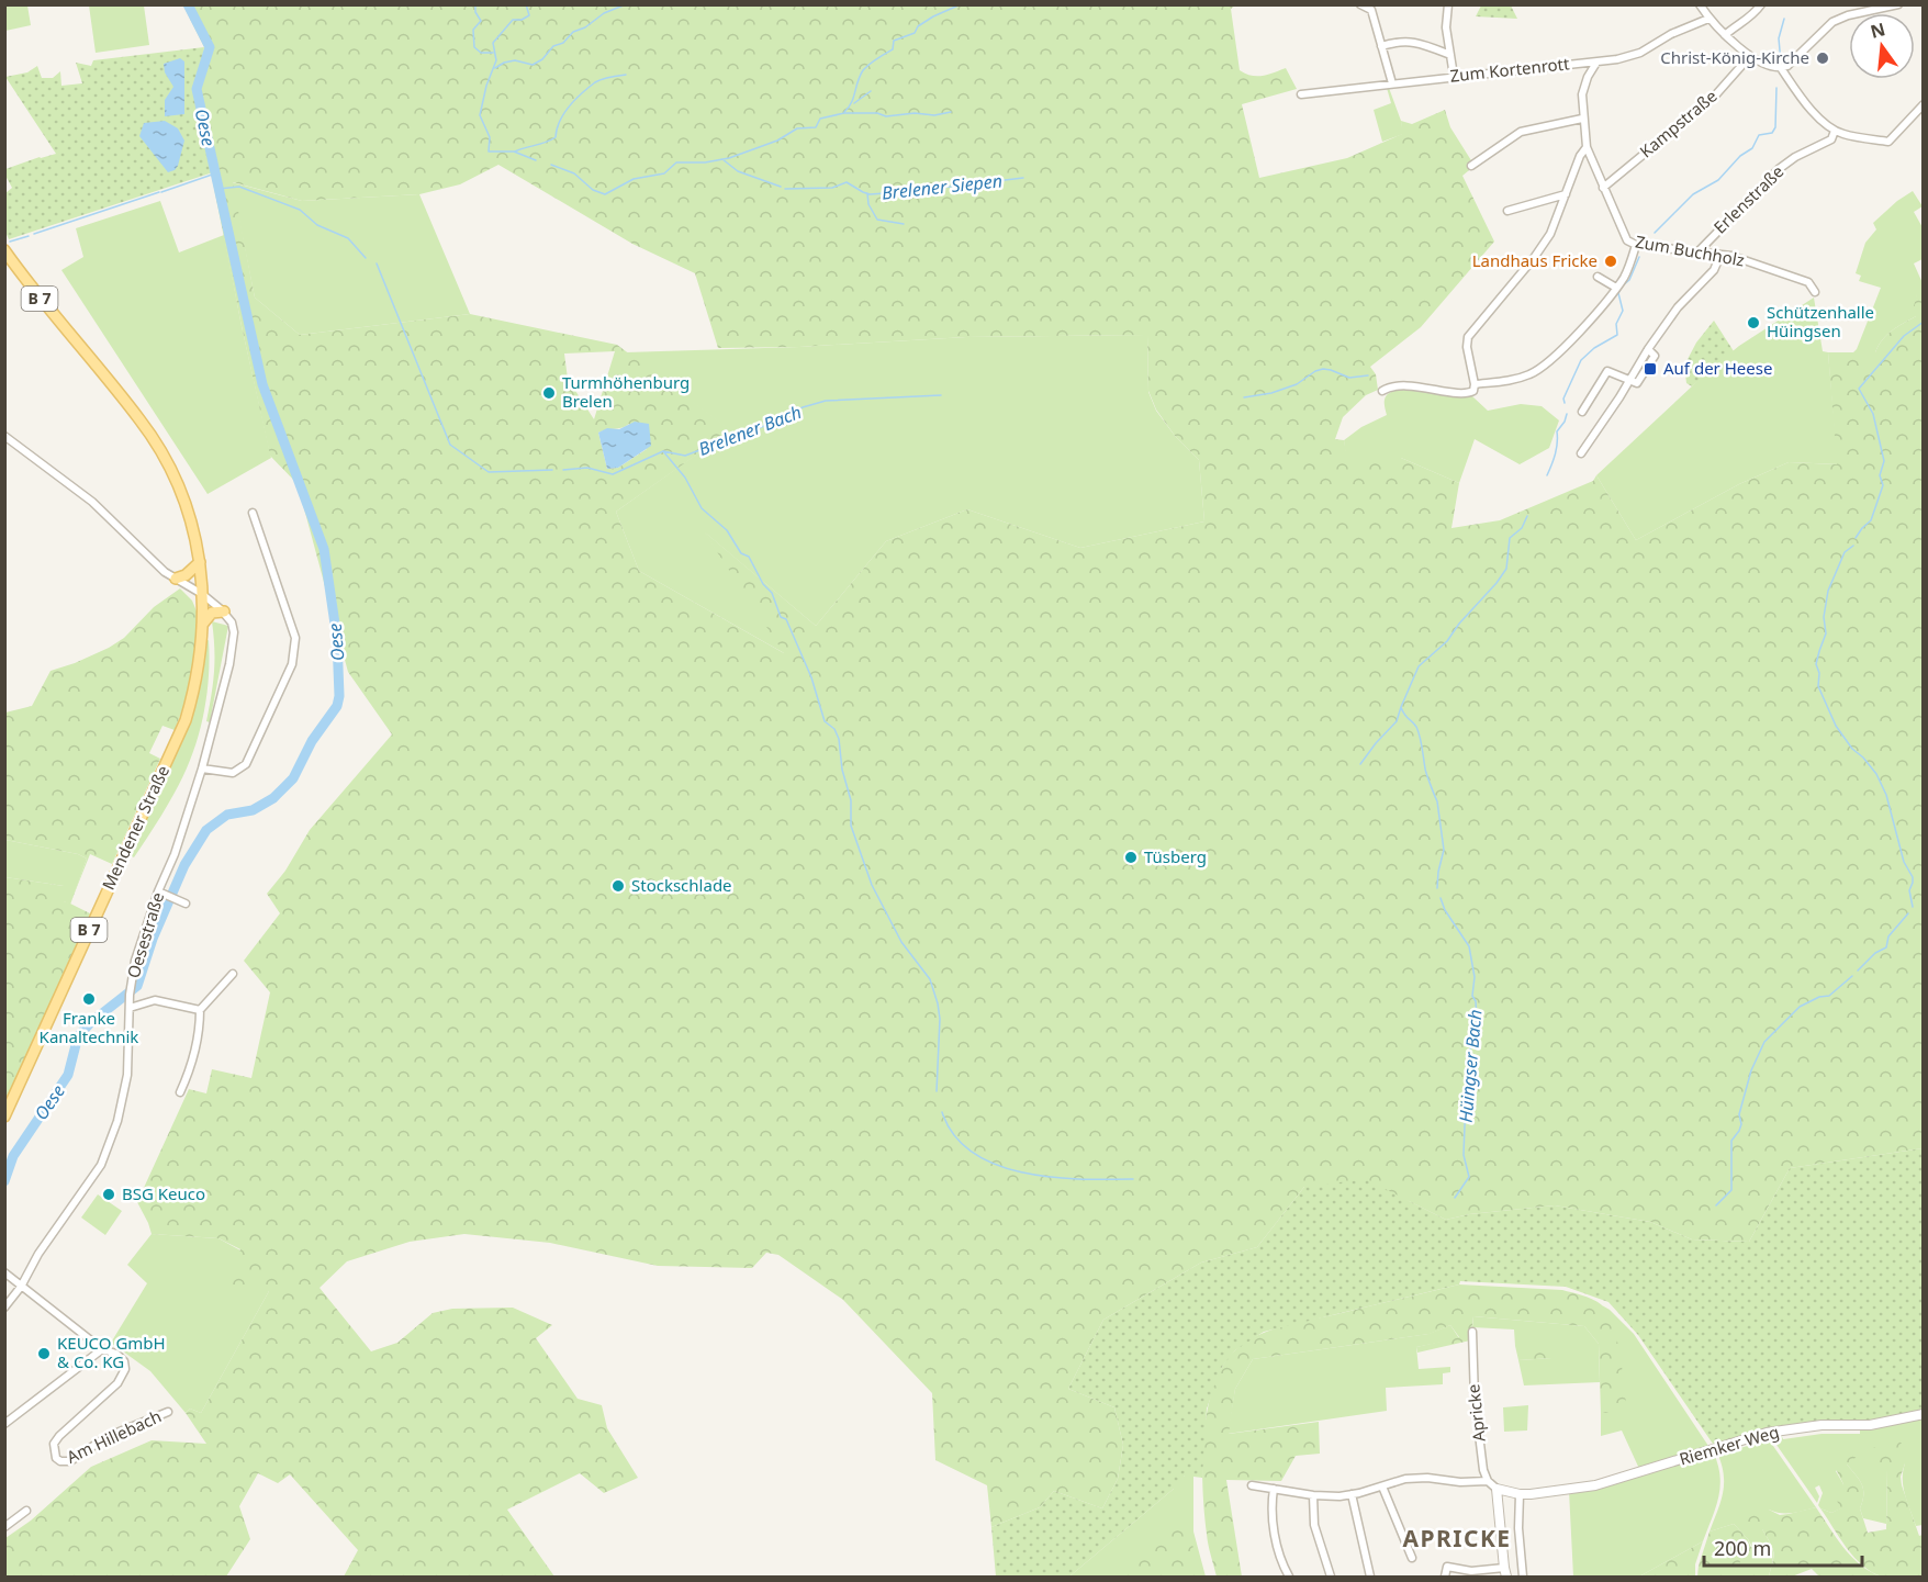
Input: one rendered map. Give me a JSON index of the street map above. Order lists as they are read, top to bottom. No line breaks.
{"streets":{"main road":["B 7","Mendener Straße"],"street":["Zum Kortenrott","Kampstraße","Erlenstraße","Zum Buchholz","Oesestraße","Apricke","Am Hillebach","Riemker Weg"]},"crossings":[["Zum Kortenrott","Zum Buchholz"],["Kampstraße","Zum Buchholz"],["Erlenstraße","Zum Buchholz"],["B 7","Mendener Straße"]],"districts":["APRICKE"],"water":["Oese","Brelener Siepen","Brelener Bach","Hüingser Bach"],"places":{"other":["Christ-König-Kirche","Landhaus Fricke","Schützenhalle Hüingsen","Turmhöhenburg Brelen","Tüsberg","Stockschlade","Franke Kanaltechnik","BSG Keuco","KEUCO GmbH & Co. KG"],"transit":["Auf der Heese"]},"scale_bar":"200 m","north":"top"}
